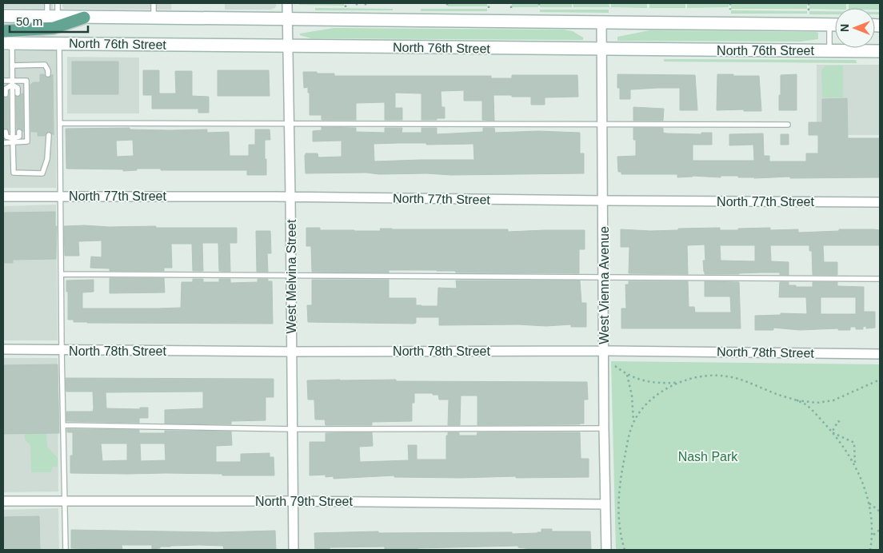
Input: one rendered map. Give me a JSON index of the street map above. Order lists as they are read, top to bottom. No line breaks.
{"streets":{"main road":["North 76th Street"],"street":["North 77th Street","West Melvina Street","West Vienna Avenue","North 78th Street","North 79th Street"]},"crossings":[["North 76th Street","West Melvina Street"],["North 76th Street","West Vienna Avenue"],["North 77th Street","West Melvina Street"],["North 77th Street","West Vienna Avenue"],["West Melvina Street","North 78th Street"],["West Melvina Street","North 79th Street"],["West Vienna Avenue","North 78th Street"],["West Vienna Avenue","North 79th Street"]],"parks":["Nash Park"],"scale_bar":"50 m","north":"left"}
